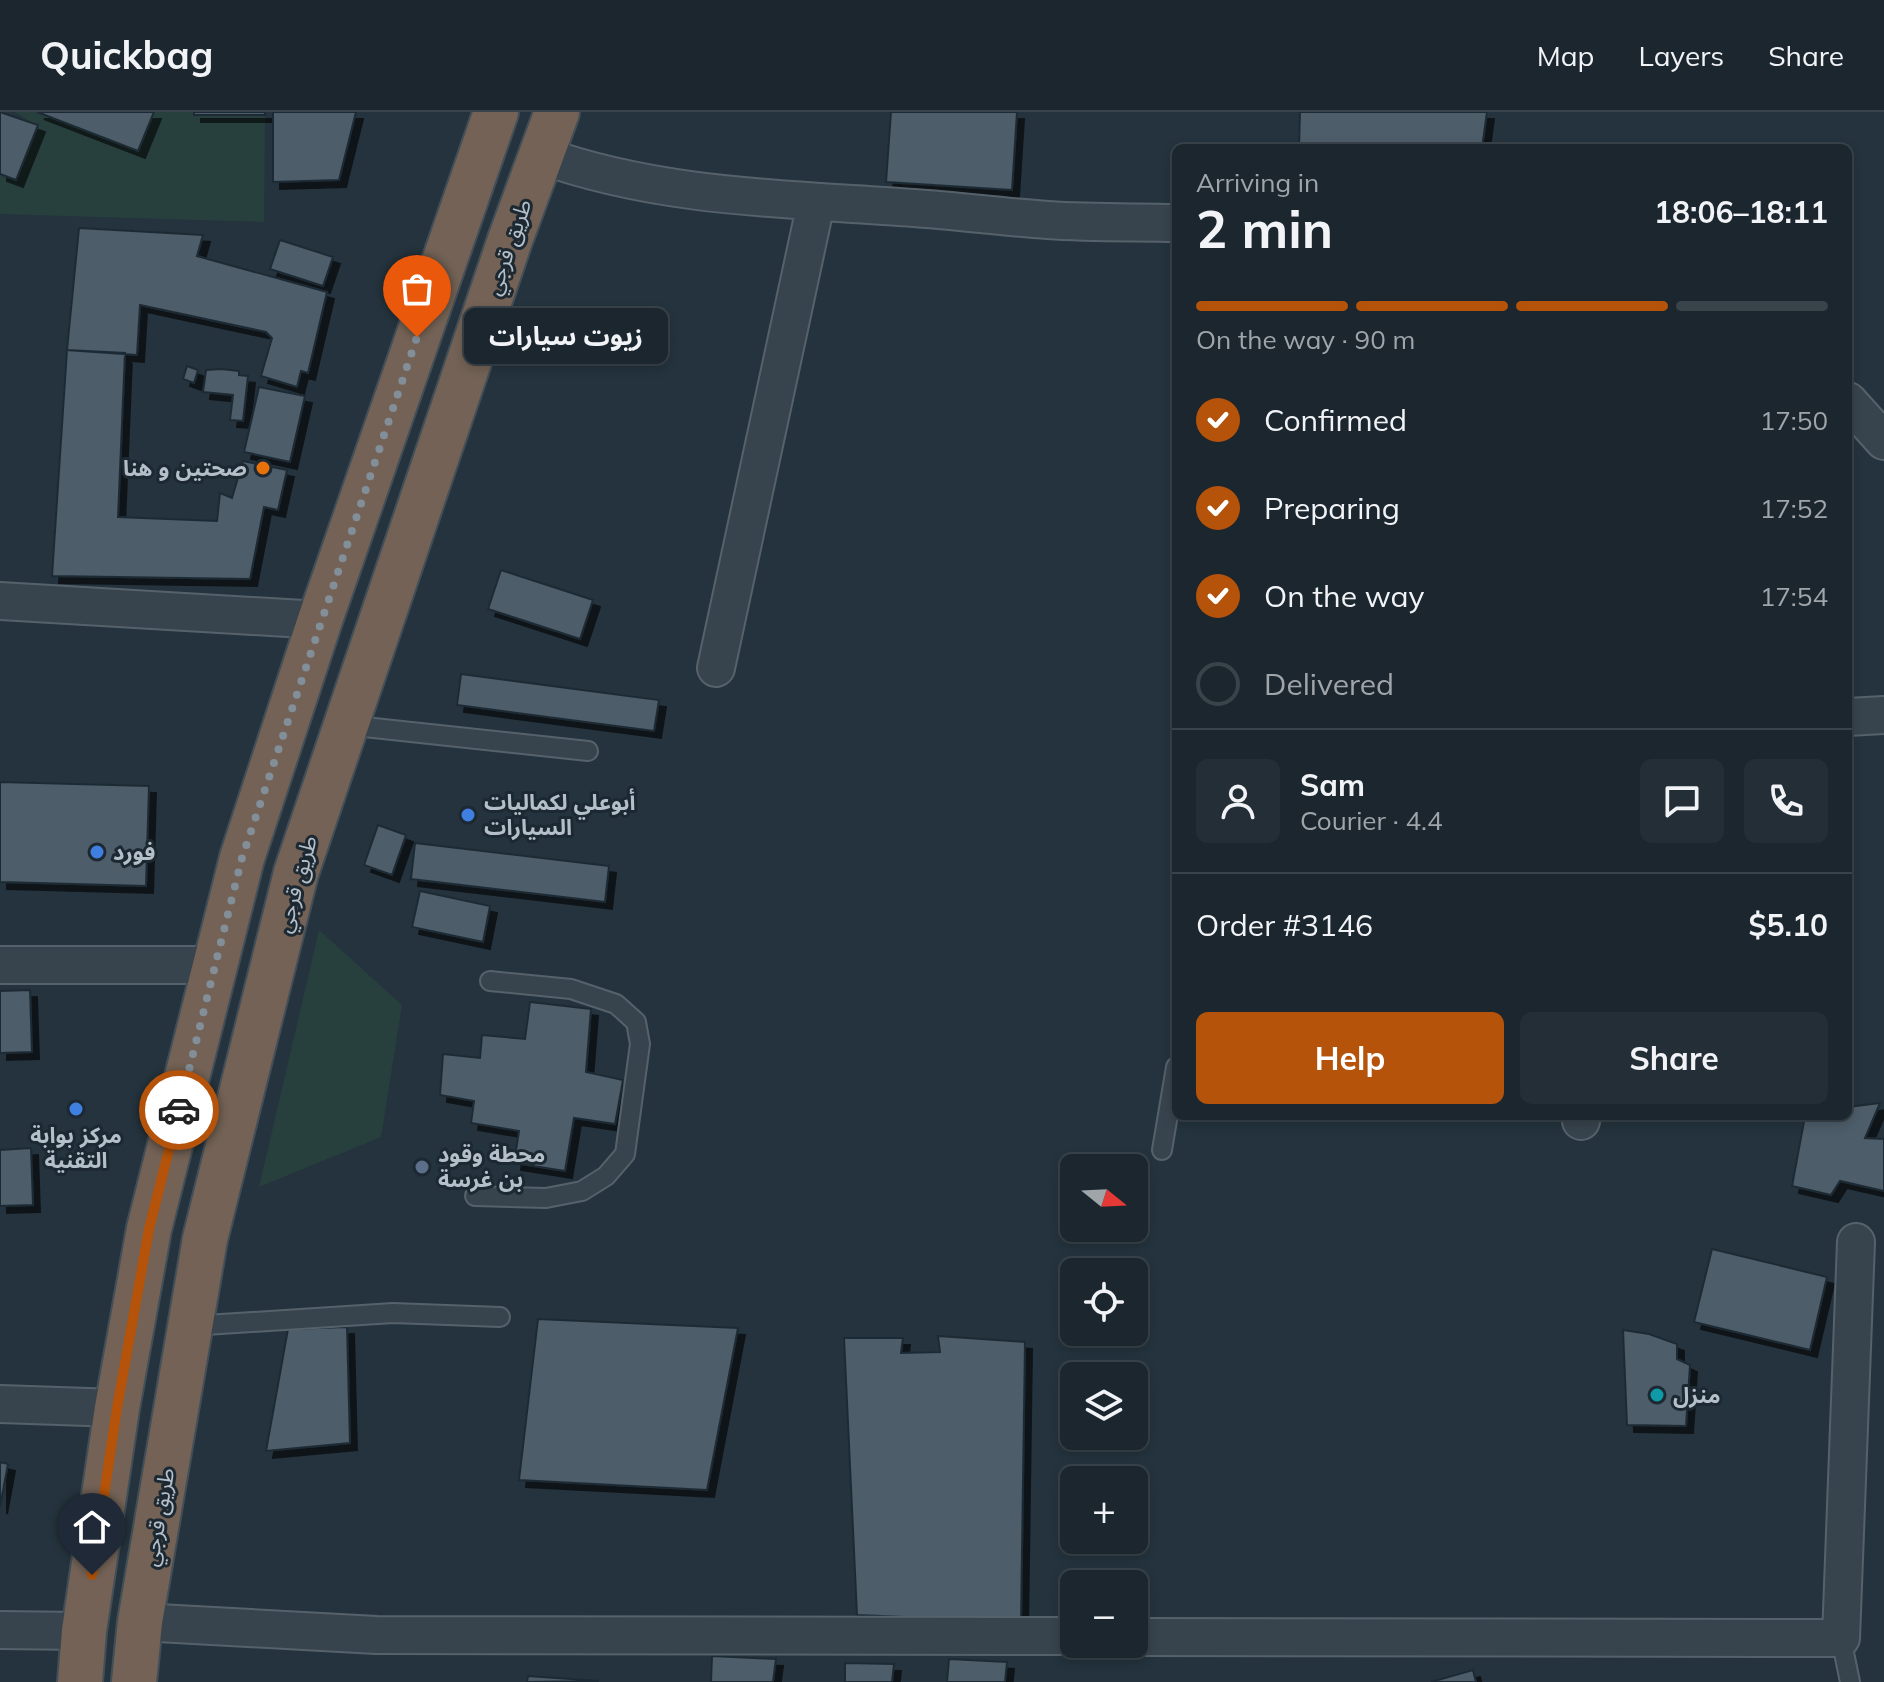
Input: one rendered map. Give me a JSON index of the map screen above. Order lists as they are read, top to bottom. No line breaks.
{"streets":{"highway":["طريق قرجي"]},"places":["زيوت سيارات","صحتين و هنا","أبوعلي لكماليات السيارات","فورد","مركز بوابة التقنية","محطة وقود بن غرسة","منزل"],"north":"right","page":{"header":"Quickbag","nav":["Map","Layers","Share"],"heading":["2 min","Arriving in","18:06–18:11"],"panel":["Sam","Courier · 4.4","Order #3146","$5.10"],"bar":"On the way · 90 m","bubble":"زيوت سيارات","list":[["Confirmed","17:50"],["Preparing","17:52"],["On the way","17:54"],"Delivered"],"buttons":["Help","Share"],"map_buttons":["+","−"]}}
